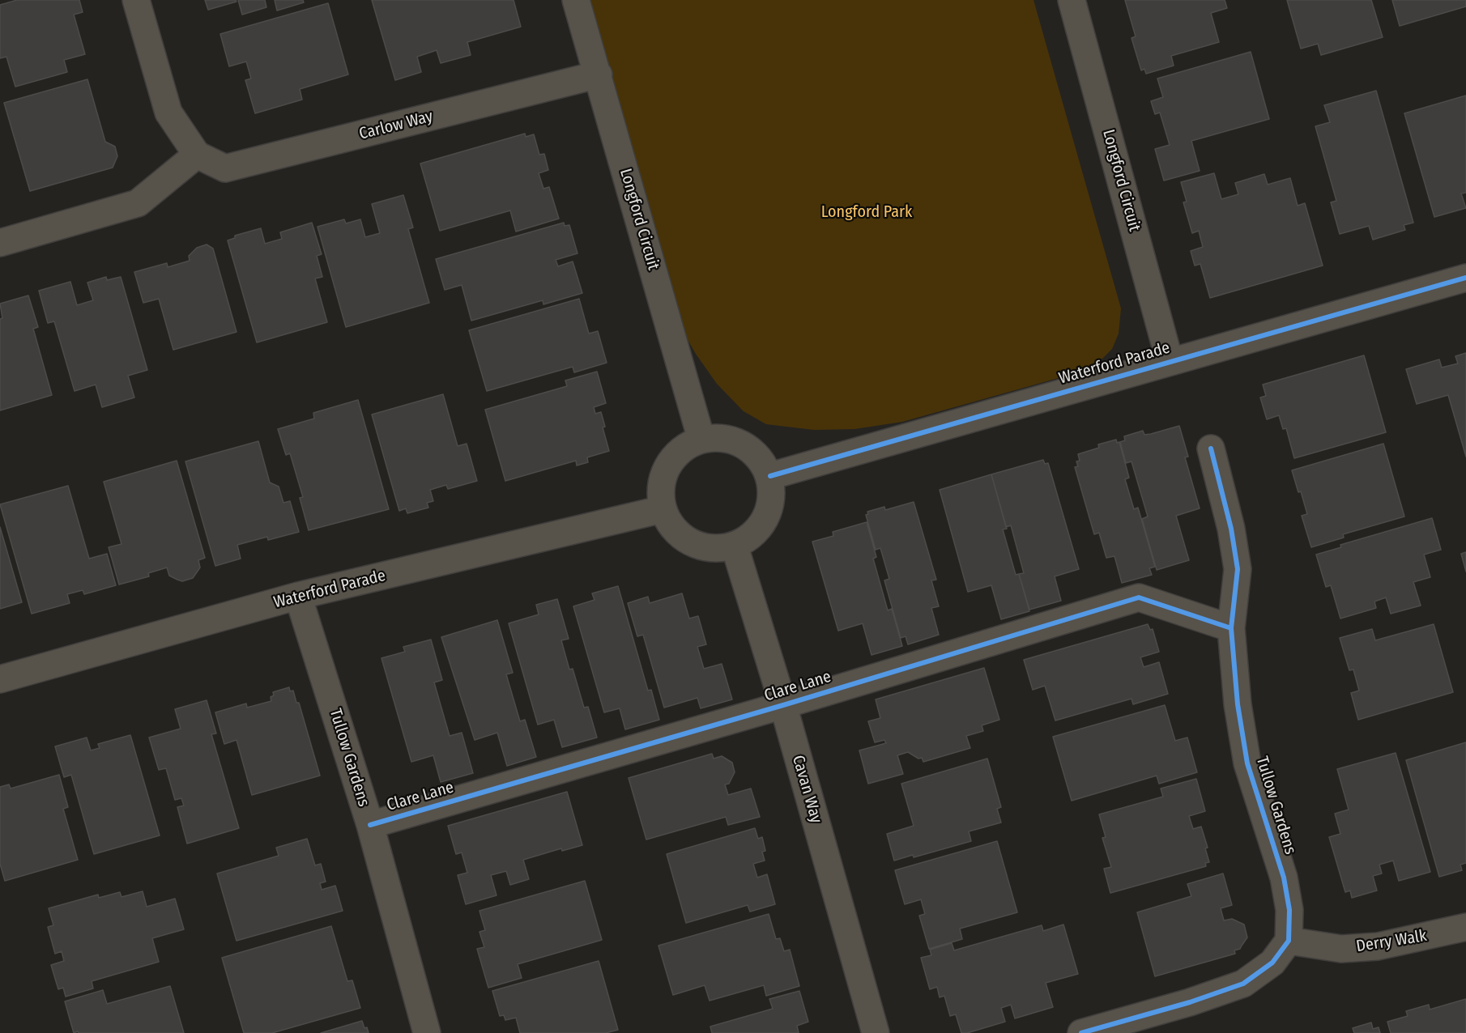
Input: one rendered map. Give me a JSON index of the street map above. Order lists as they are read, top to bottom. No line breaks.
{"streets":{"street":["Carlow Way","Longford Circuit","Waterford Parade","Clare Lane","Tullow Gardens","Cavan Way","Derry Walk"]},"crossings":[["Carlow Way","Longford Circuit"],["Longford Circuit","Waterford Parade"],["Longford Circuit","Cavan Way"],["Waterford Parade","Tullow Gardens"],["Waterford Parade","Cavan Way"],["Clare Lane","Tullow Gardens"],["Clare Lane","Cavan Way"],["Tullow Gardens","Derry Walk"]],"parks":["Longford Park"]}
